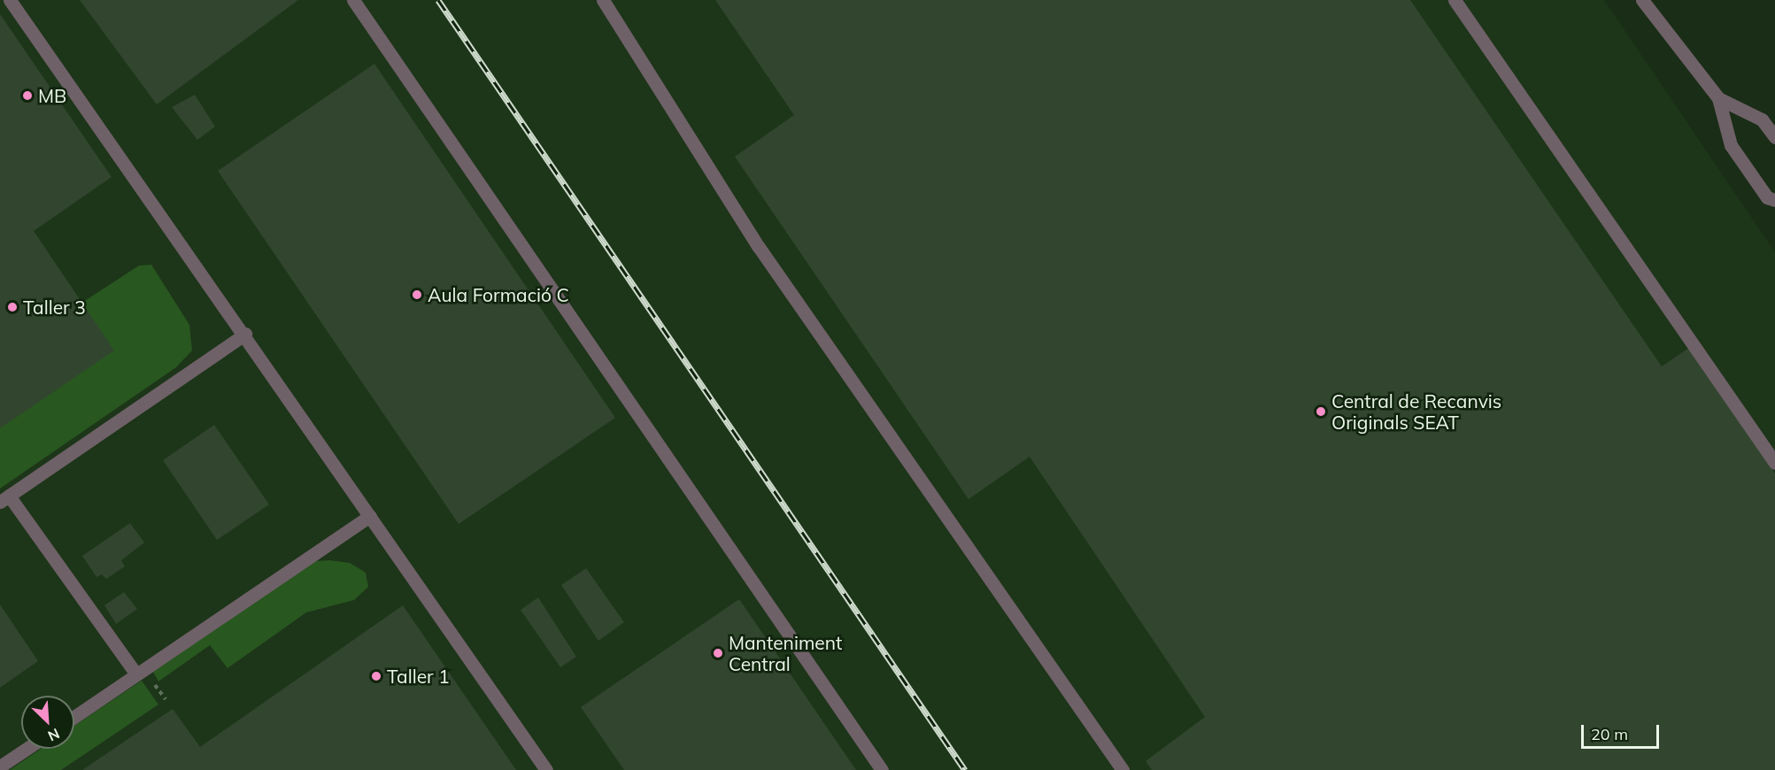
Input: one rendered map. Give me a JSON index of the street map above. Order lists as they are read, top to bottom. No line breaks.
{"places":["MB","Aula Formació C","Taller 3","Central de Recanvis Originals SEAT","Manteniment Central","Taller 1"],"scale_bar":"20 m","north":"bottom right"}
